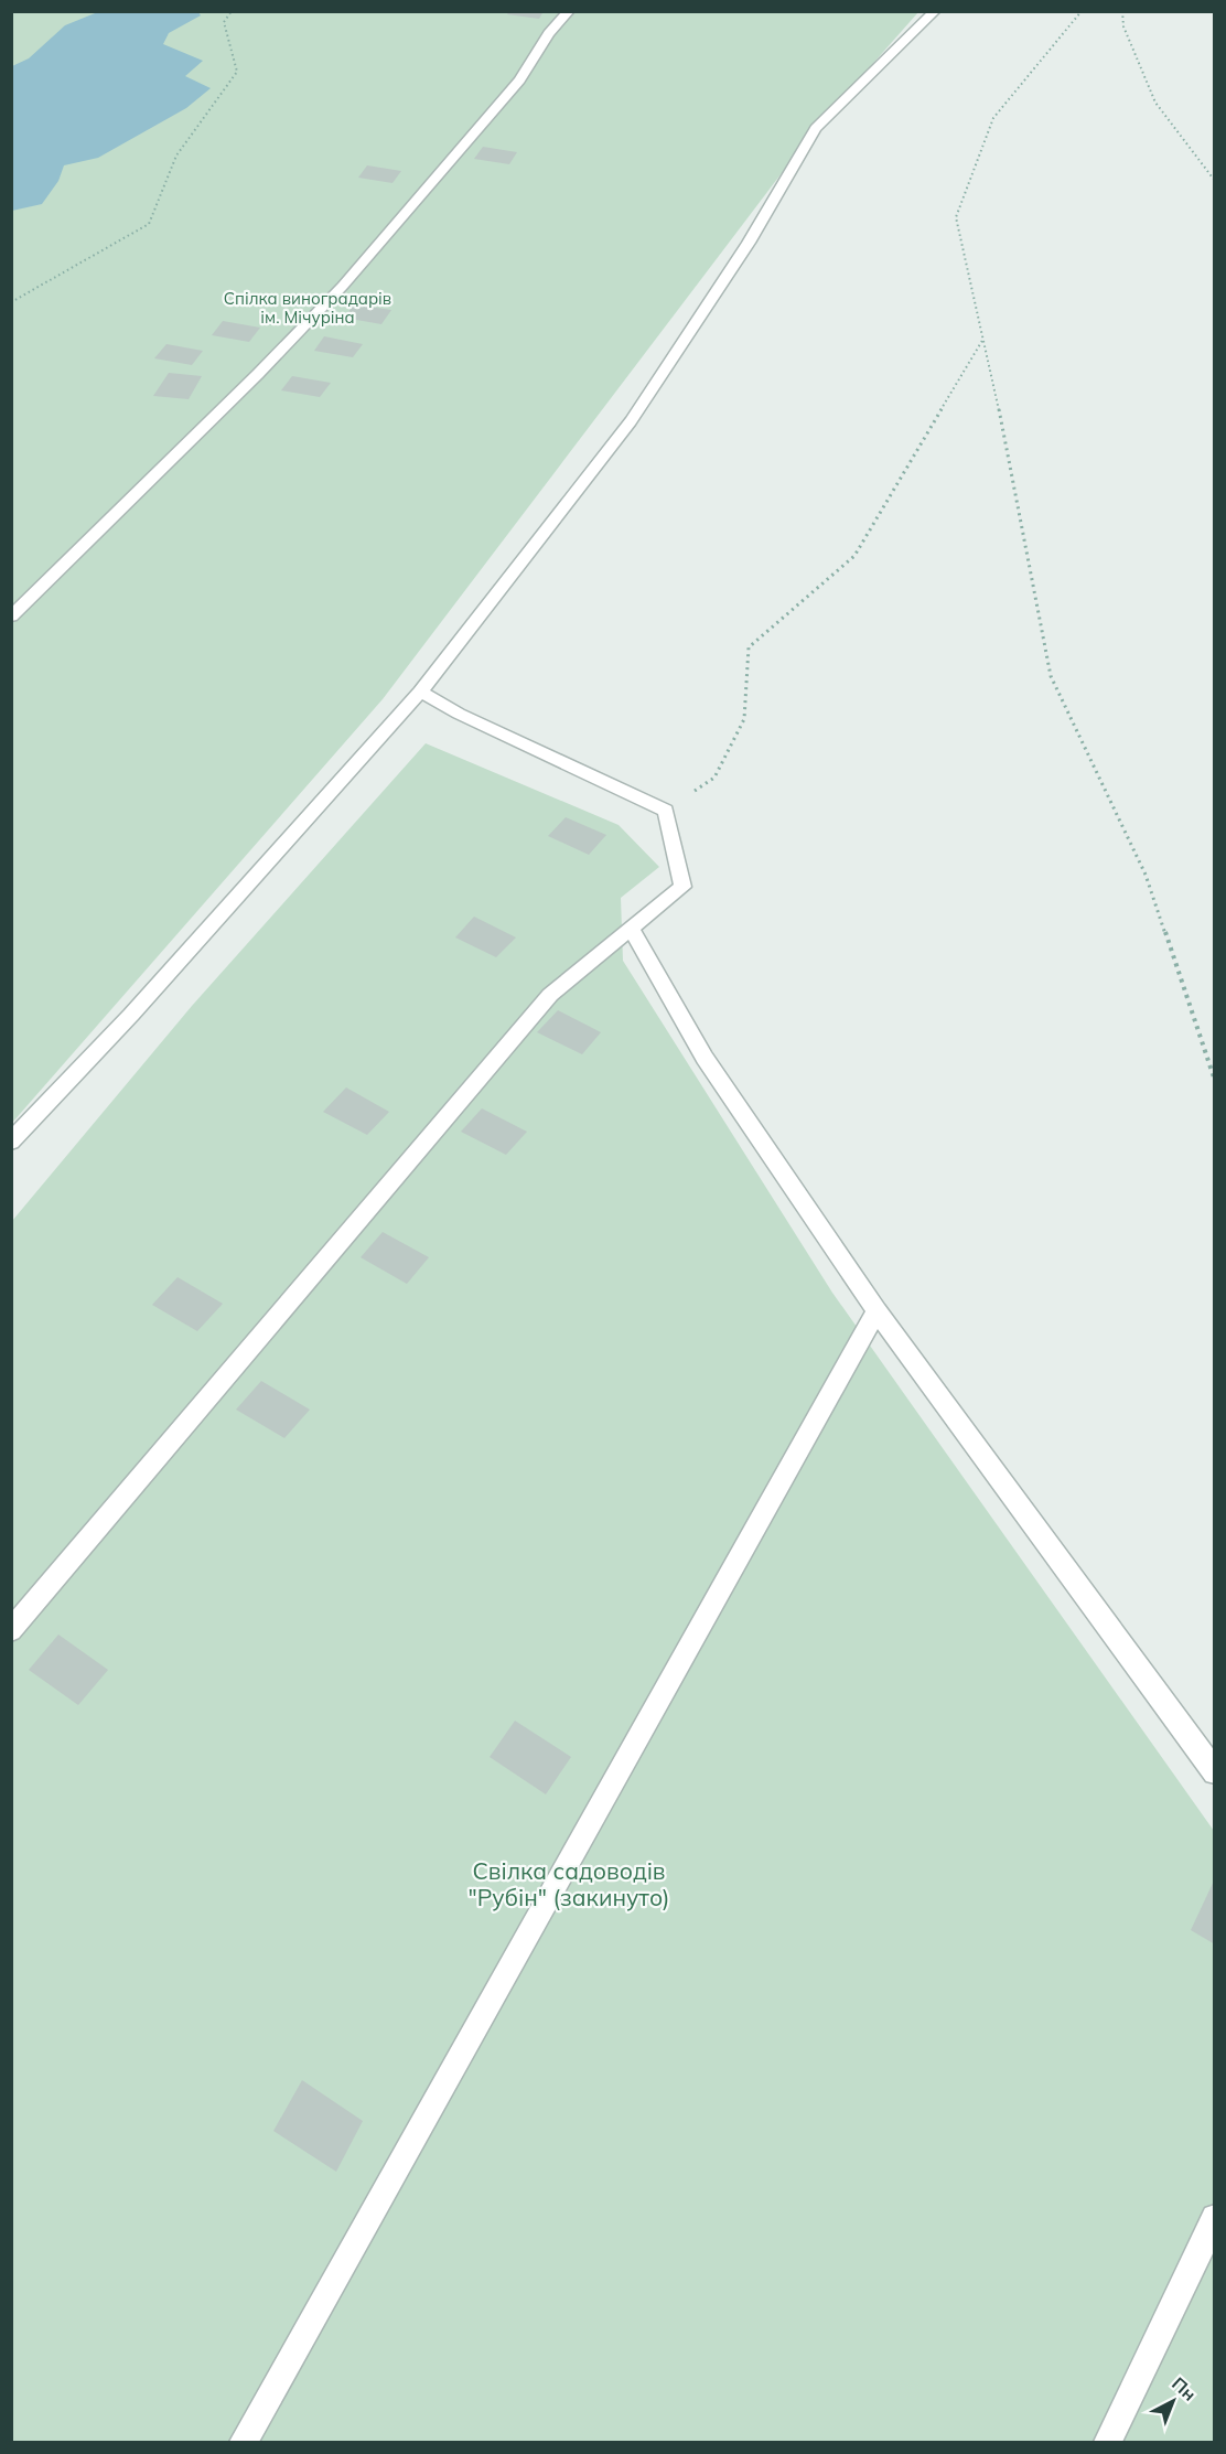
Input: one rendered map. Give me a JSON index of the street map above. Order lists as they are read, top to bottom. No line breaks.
{"parks":["Спілка виноградарів ім. Мічуріна","Свілка садоводів \"Рубін\" (закинуто)"],"north":"top right"}
